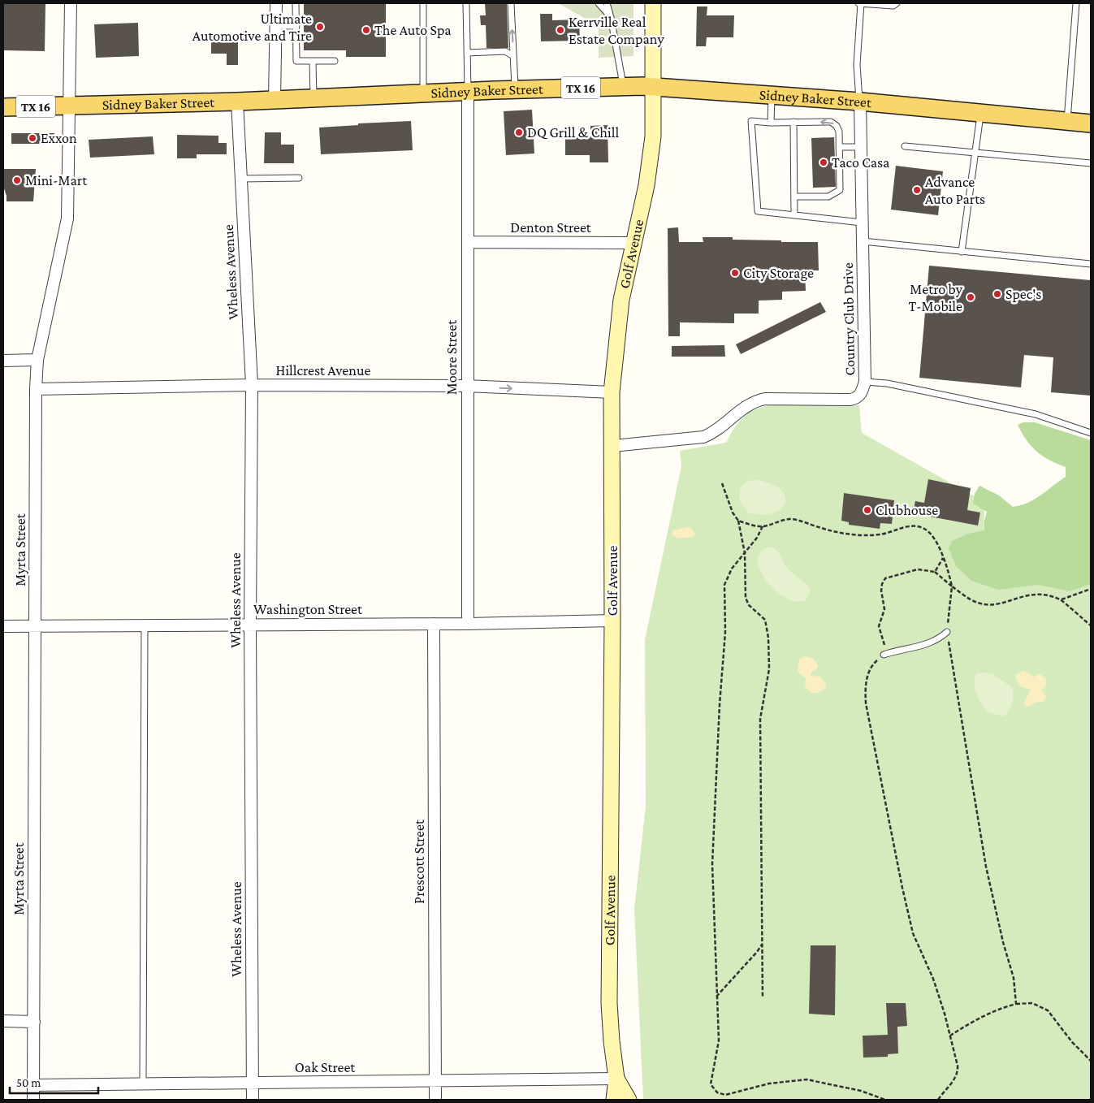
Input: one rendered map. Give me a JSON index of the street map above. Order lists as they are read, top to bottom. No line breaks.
{"streets":{"main road":["TX 16","Sidney Baker Street","Golf Avenue"],"street":["Denton Street","Wheless Avenue","Country Club Drive","Moore Street","Hillcrest Avenue","Myrta Street","Washington Street","Prescott Street","Oak Street"]},"crossings":[["Sidney Baker Street","Golf Avenue"],["Sidney Baker Street","Wheless Avenue"],["Sidney Baker Street","Country Club Drive"],["Sidney Baker Street","Moore Street"],["Sidney Baker Street","Myrta Street"],["Denton Street","Golf Avenue"],["Denton Street","Moore Street"],["Golf Avenue","Country Club Drive"],["Golf Avenue","Hillcrest Avenue"],["Golf Avenue","Washington Street"],["Golf Avenue","Oak Street"],["Wheless Avenue","Hillcrest Avenue"],["Wheless Avenue","Washington Street"],["Wheless Avenue","Oak Street"],["Moore Street","Hillcrest Avenue"],["Moore Street","Washington Street"],["Hillcrest Avenue","Myrta Street"],["Myrta Street","Washington Street"],["Myrta Street","Oak Street"],["Washington Street","Prescott Street"],["Prescott Street","Oak Street"]],"places":["Ultimate Automotive and Tire","The Auto Spa","Kerrville Real Estate Company","DQ Grill & Chill","Exxon","Taco Casa","Mini-Mart","Advance Auto Parts","City Storage","Spec's","Metro by T-Mobile","Clubhouse"],"scale_bar":"50 m"}
